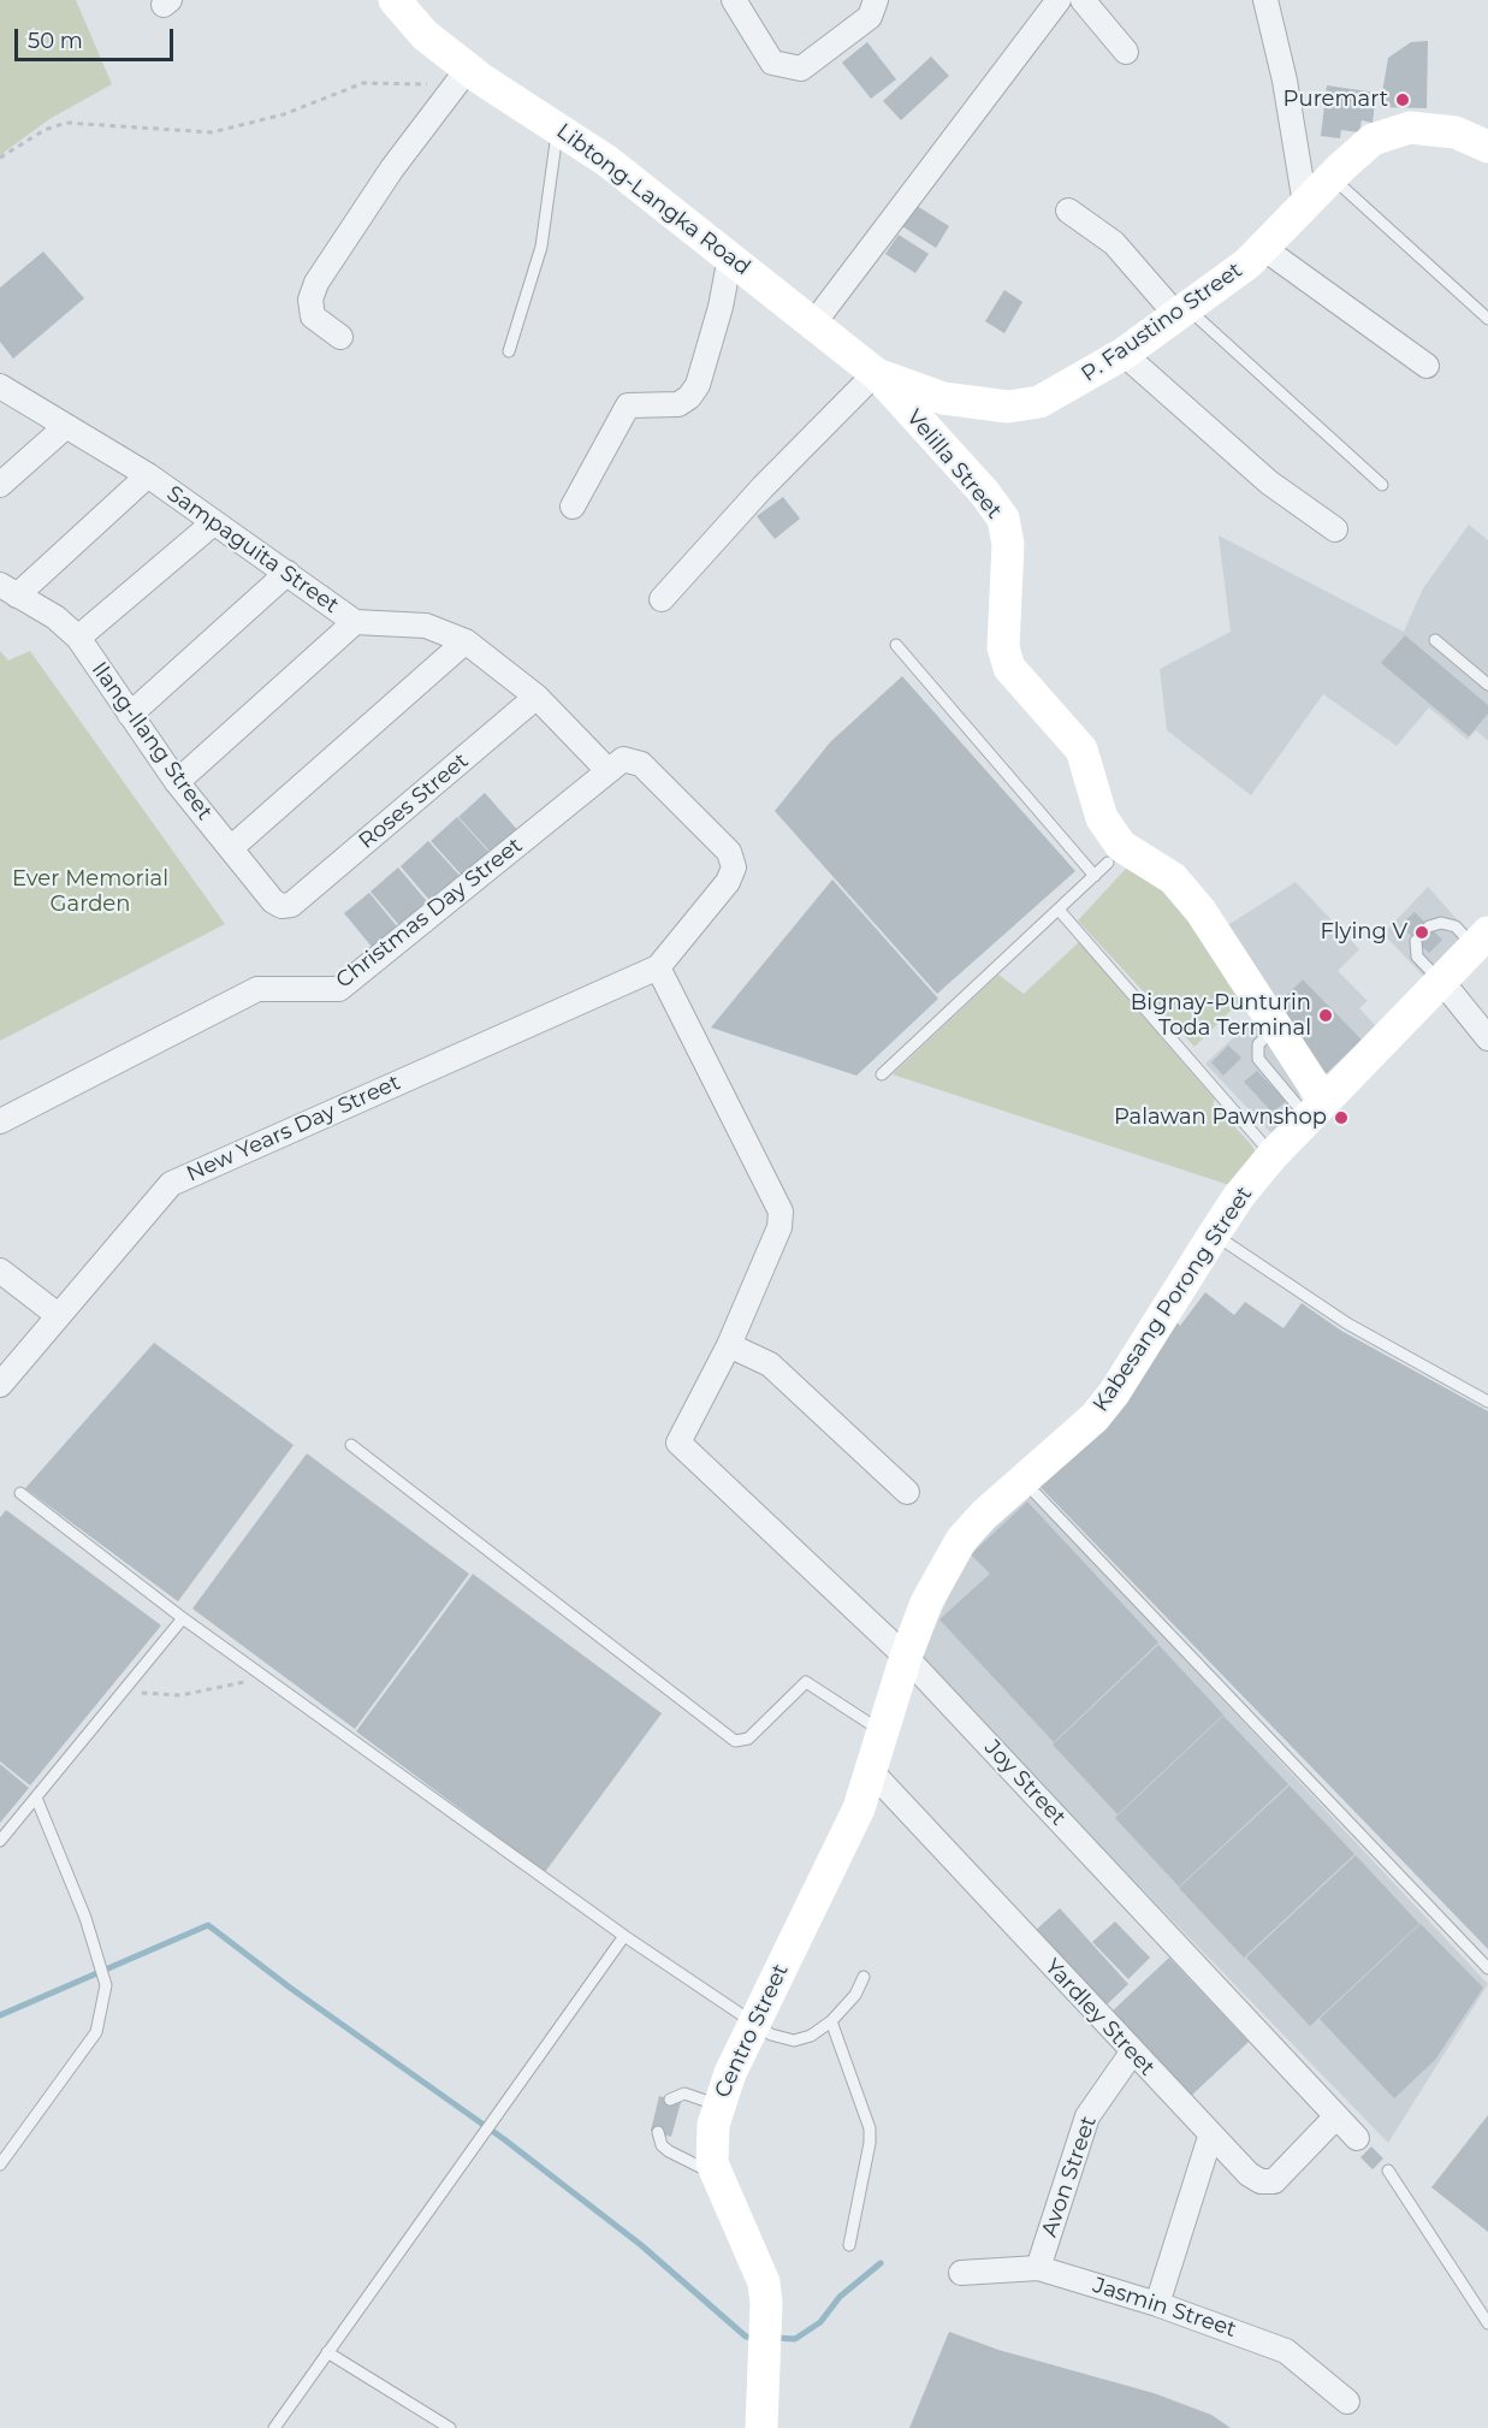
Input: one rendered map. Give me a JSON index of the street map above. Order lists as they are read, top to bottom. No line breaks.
{"streets":{"main road":["Libtong-Langka Road","P. Faustino Street","Velilla Street","Kabesang Porong Street","Centro Street"],"street":["Sampaguita Street","Ilang-Ilang Street","Roses Street","Christmas Day Street","New Years Day Street","Joy Street","Yardley Street","Avon Street","Jasmin Street"]},"crossings":[["Libtong-Langka Road","P. Faustino Street"],["Libtong-Langka Road","Velilla Street"],["P. Faustino Street","Velilla Street"],["Velilla Street","Kabesang Porong Street"],["Sampaguita Street","Roses Street"],["Sampaguita Street","Christmas Day Street"],["Ilang-Ilang Street","Roses Street"],["Kabesang Porong Street","Joy Street"],["Kabesang Porong Street","Yardley Street"],["Kabesang Porong Street","Centro Street"],["Joy Street","Yardley Street"],["Yardley Street","Centro Street"],["Yardley Street","Avon Street"],["Avon Street","Jasmin Street"]],"parks":["Ever Memorial Garden"],"places":["Puremart","Flying V","Bignay-Punturin Toda Terminal","Palawan Pawnshop"],"scale_bar":"50 m"}
